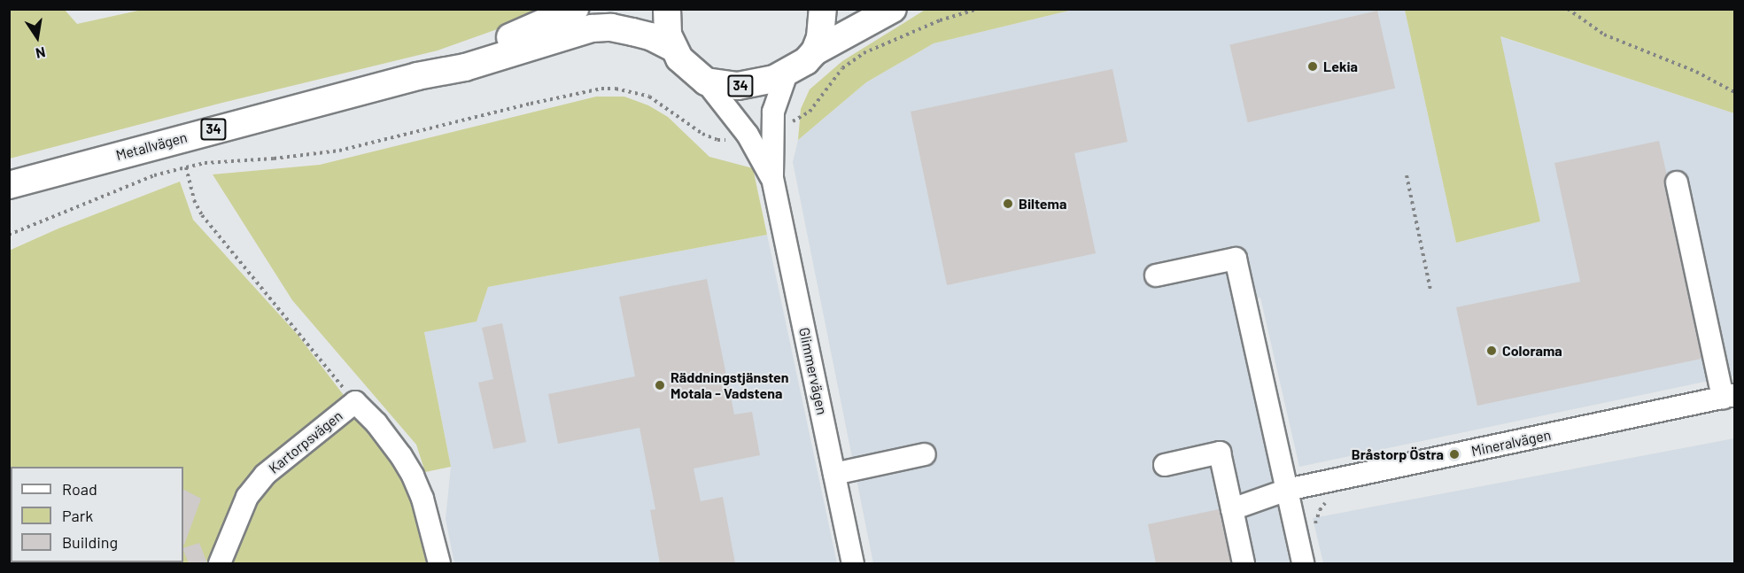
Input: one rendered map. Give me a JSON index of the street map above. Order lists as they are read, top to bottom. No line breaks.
{"streets":{"main road":["34","Metallvägen"],"street":["Glimmervägen","Kartorpsvägen","Mineralvägen"]},"crossings":[["34","Metallvägen"],["34","Glimmervägen"]],"places":["Lekia","Biltema","Colorama","Räddningstjänsten Motala - Vadstena","Bråstorp Östra"],"legend":["Road","Park","Building"],"north":"bottom"}
